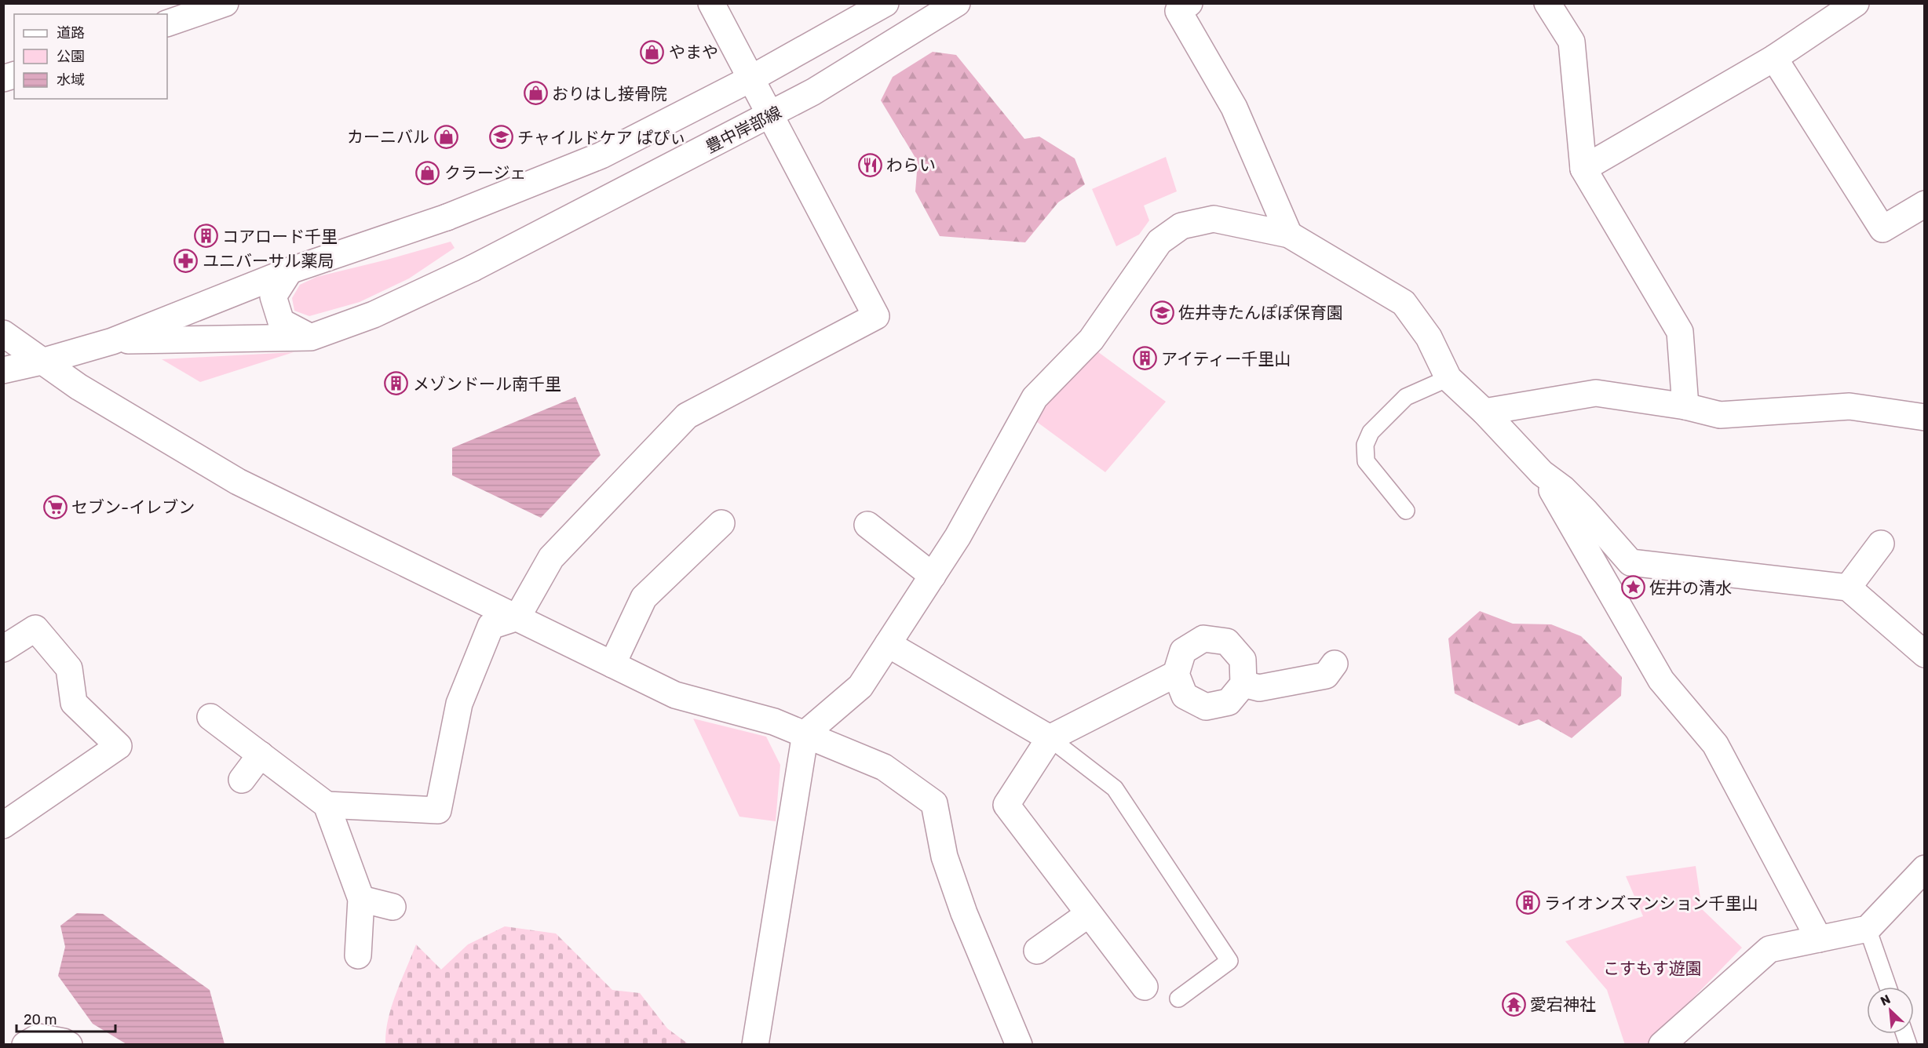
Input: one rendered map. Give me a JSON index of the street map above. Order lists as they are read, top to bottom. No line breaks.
{"streets":{"street":["豊中岸部線"]},"parks":["こすもす遊園"],"places":{"shop":["やまや","おりはし接骨院","カーニバル","クラージェ"],"school or university":["チャイルドケア ぱぴぃ","佐井寺たんぽぽ保育園"],"restaurant":["わらい"],"building":["コアロード千里","アイティー千里山","メゾンドール南千里","ライオンズマンション千里山"],"pharmacy":["ユニバーサル薬局"],"supermarket":["セブン-イレブン"],"place":["佐井の清水"],"temple":["愛宕神社"]},"legend":["道路","公園","水域"],"scale_bar":"20 m","north":"top left"}
